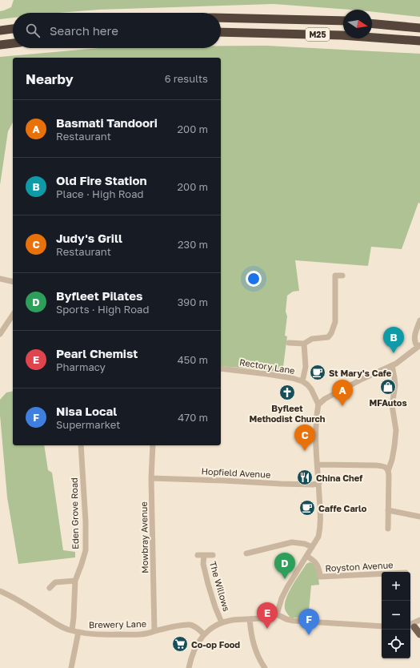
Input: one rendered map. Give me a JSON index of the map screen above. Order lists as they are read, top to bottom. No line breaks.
{"streets":{"highway":["M25"],"street":["Rectory Lane","Hopfield Avenue","Eden Grove Road","Mowbray Avenue","Royston Avenue","The Willows","Brewery Lane"]},"crossings":[["Hopfield Avenue","Mowbray Avenue"],["Eden Grove Road","Brewery Lane"],["Mowbray Avenue","Brewery Lane"]],"places":{"cafe":["St Mary's Cafe","Caffe Carlo"],"shop":["MFAutos"],"church":["Byfleet Methodist Church"],"restaurant":["China Chef"],"supermarket":["Co-op Food"]},"north":"right","page":{"search":"Search here","heading":["Nearby","6 results"],"list":[{"mark":"A","name":"Basmati Tandoori","note":"Restaurant","value":"200 m"},{"mark":"B","name":"Old Fire Station","note":"Place · High Road","value":"200 m"},{"mark":"C","name":"Judy's Grill","note":"Restaurant","value":"230 m"},{"mark":"D","name":"Byfleet Pilates","note":"Sports · High Road","value":"390 m"},{"mark":"E","name":"Pearl Chemist","note":"Pharmacy","value":"450 m"},{"mark":"F","name":"Nisa Local","note":"Supermarket","value":"470 m"}],"pins":["B","A","C","D","E","F"],"map_buttons":["+","−"]}}
